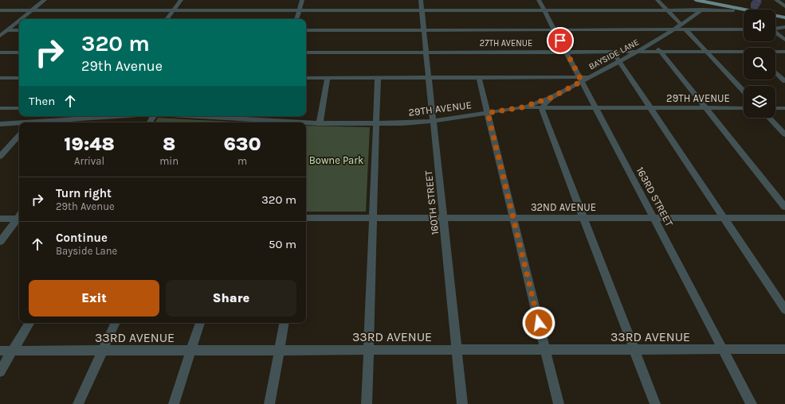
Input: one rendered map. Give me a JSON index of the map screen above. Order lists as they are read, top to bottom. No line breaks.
{"streets":{"street":["27TH AVENUE","BAYSIDE LANE","29TH AVENUE","163RD STREET","160TH STREET","32ND AVENUE","33RD AVENUE"]},"crossings":[["27TH AVENUE","BAYSIDE LANE"],["27TH AVENUE","163RD STREET"],["27TH AVENUE","160TH STREET"],["BAYSIDE LANE","29TH AVENUE"],["BAYSIDE LANE","163RD STREET"],["29TH AVENUE","163RD STREET"],["29TH AVENUE","160TH STREET"],["163RD STREET","32ND AVENUE"],["163RD STREET","33RD AVENUE"],["160TH STREET","32ND AVENUE"],["160TH STREET","33RD AVENUE"]],"parks":["Bowne Park"],"page":{"turn":["320 m","29th Avenue"],"then":"Then","eta":["19:48","Arrival","8","min","630","m"],"list":[{"name":"Turn right","note":"29th Avenue","value":"320 m"},{"name":"Continue","note":"Bayside Lane","value":"50 m"}],"buttons":["Exit","Share"]}}
